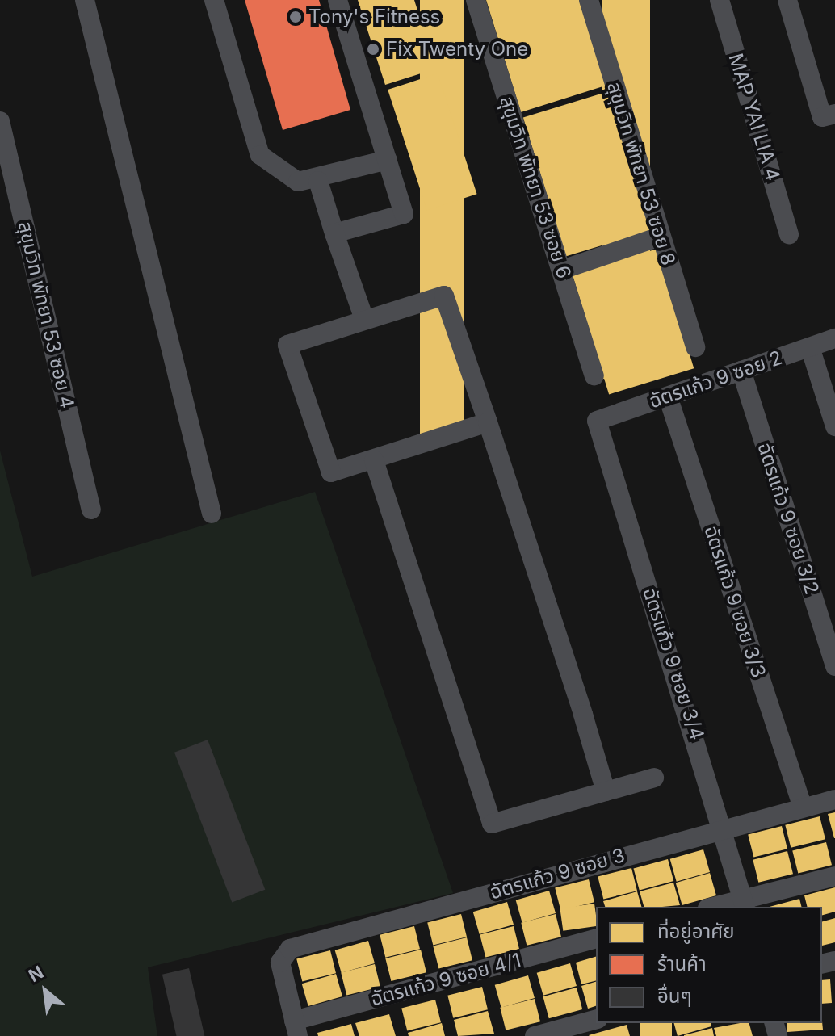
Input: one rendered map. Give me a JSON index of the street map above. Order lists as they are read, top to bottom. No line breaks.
{"streets":{"street":["MAP YAI LIA 4","สุขุมวิท พัทยา 53 ซอย 8","สุขุมวิท พัทยา 53 ซอย 6","สุขุมวิท พัทยา 53 ซอย 4","ฉัตรแก้ว 9 ซอย 2","ฉัตรแก้ว 9 ซอย 3/2","ฉัตรแก้ว 9 ซอย 3/3","ฉัตรแก้ว 9 ซอย 3/4","ฉัตรแก้ว 9 ซอย 3","ฉัตรแก้ว 9 ซอย 4/1"]},"crossings":[["ฉัตรแก้ว 9 ซอย 2","ฉัตรแก้ว 9 ซอย 3/2"],["ฉัตรแก้ว 9 ซอย 2","ฉัตรแก้ว 9 ซอย 3/3"],["ฉัตรแก้ว 9 ซอย 2","ฉัตรแก้ว 9 ซอย 3/4"],["ฉัตรแก้ว 9 ซอย 3/3","ฉัตรแก้ว 9 ซอย 3"],["ฉัตรแก้ว 9 ซอย 3/4","ฉัตรแก้ว 9 ซอย 3"],["ฉัตรแก้ว 9 ซอย 3","ฉัตรแก้ว 9 ซอย 4/1"]],"places":["Tony's Fitness","Fix Twenty One"],"legend":["ที่อยู่อาศัย","ร้านค้า","อื่นๆ"],"north":"top left"}
